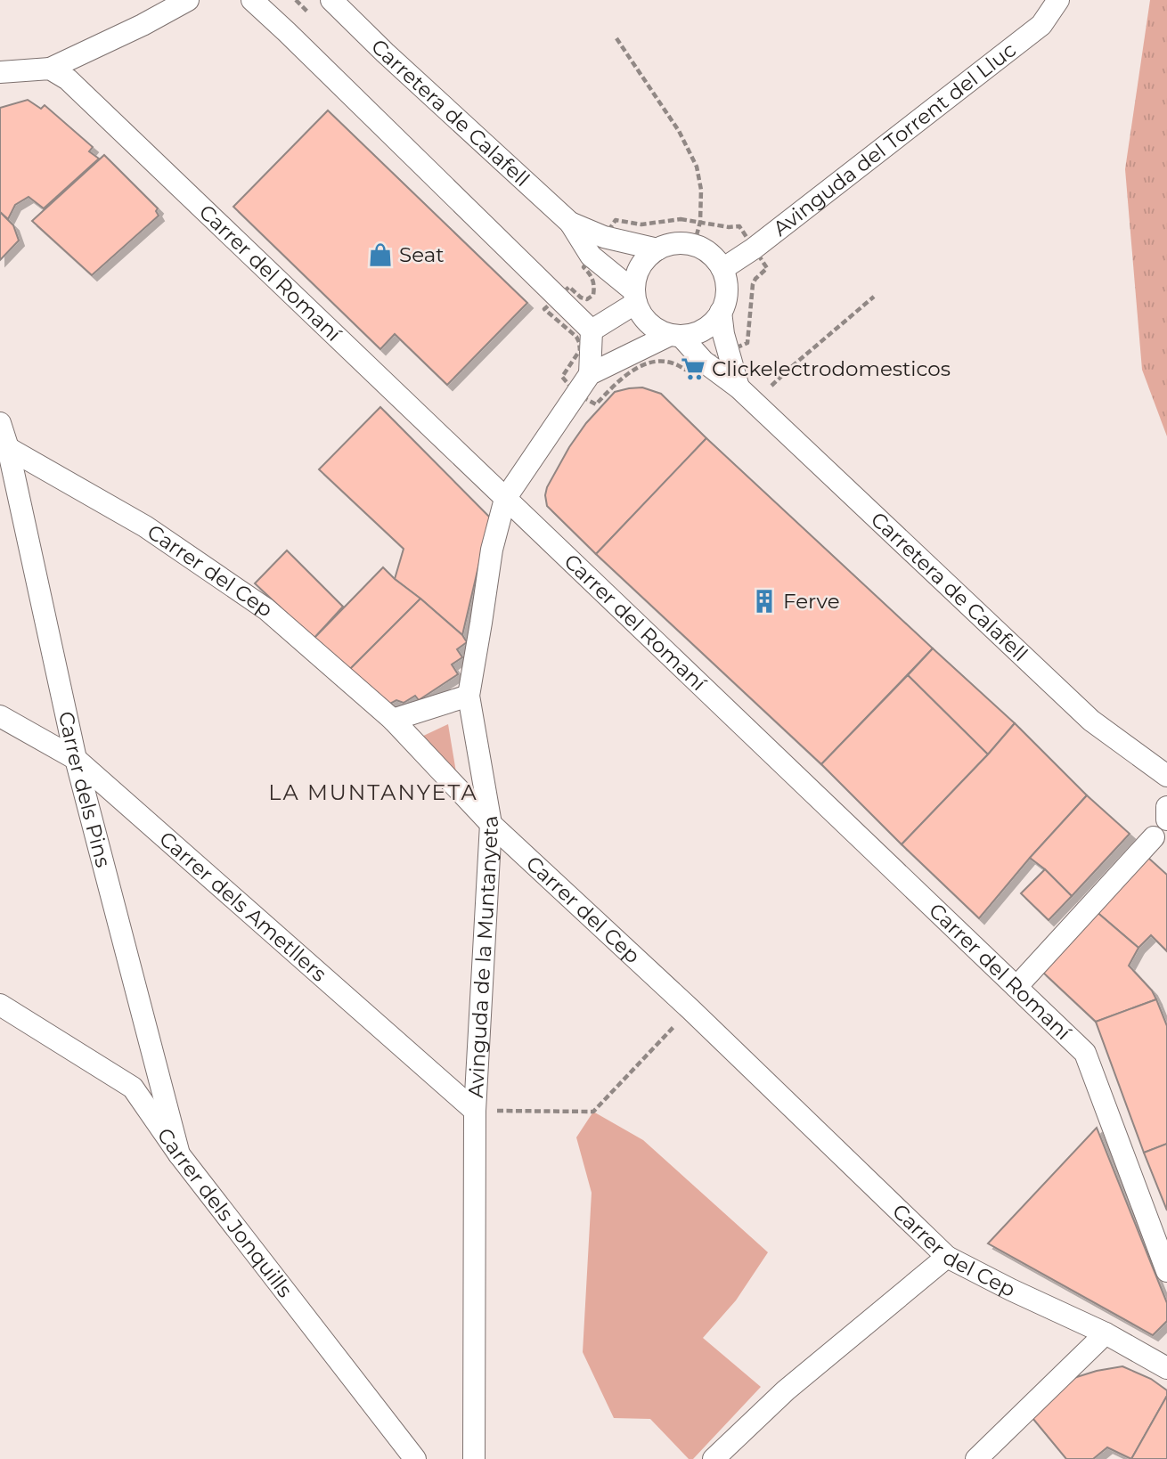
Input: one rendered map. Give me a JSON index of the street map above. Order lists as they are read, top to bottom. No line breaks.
{"streets":{"street":["Carretera de Calafell","Avinguda del Torrent del Lluc","Carrer del Romaní","Carrer del Cep","Carrer dels Pins","Carrer dels Ametllers","Avinguda de la Muntanyeta","Carrer dels Jonquills"]},"crossings":[["Carretera de Calafell","Avinguda del Torrent del Lluc"],["Carretera de Calafell","Avinguda de la Muntanyeta"],["Avinguda del Torrent del Lluc","Avinguda de la Muntanyeta"],["Carrer del Romaní","Avinguda de la Muntanyeta"],["Carrer del Cep","Carrer dels Pins"],["Carrer del Cep","Avinguda de la Muntanyeta"],["Carrer dels Pins","Carrer dels Ametllers"],["Carrer dels Pins","Carrer dels Jonquills"],["Carrer dels Ametllers","Avinguda de la Muntanyeta"]],"districts":["LA MUNTANYETA"],"places":{"shop":["Seat"],"supermarket":["Clickelectrodomesticos"],"building":["Ferve"]}}
